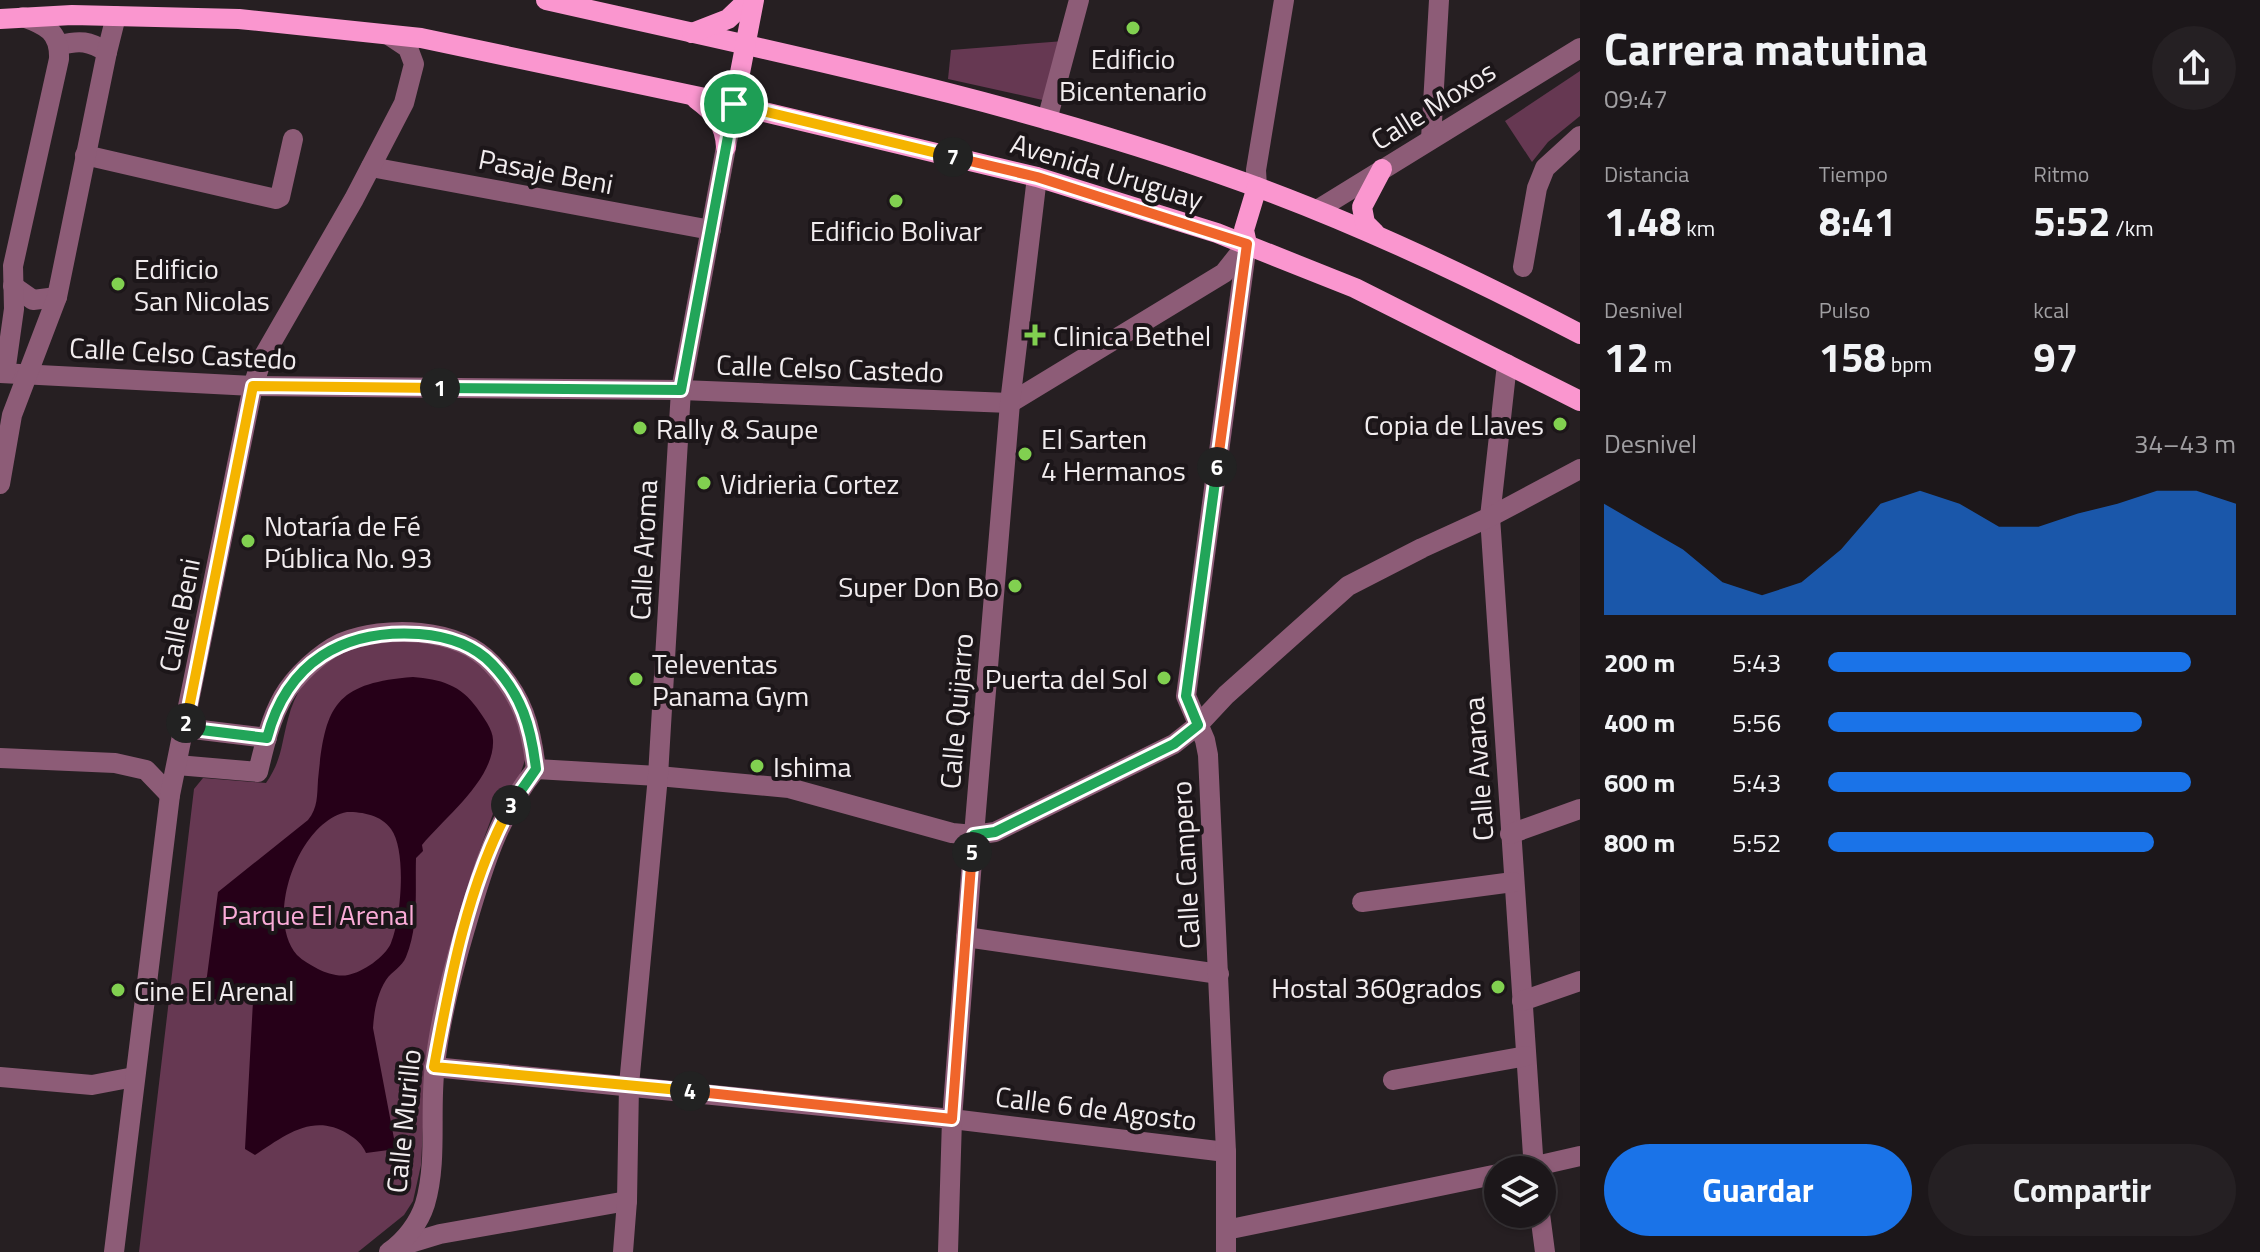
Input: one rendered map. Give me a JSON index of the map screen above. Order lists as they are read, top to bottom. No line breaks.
{"streets":{"main road":["Avenida Uruguay","Calle Aroma"],"street":["Calle Moxos","Pasaje Beni","Calle Celso Castedo","Calle Beni","Calle Quijarro","Calle Avaroa","Calle Campero","Calle 6 de Agosto","Calle Murillo"]},"crossings":[["Calle Moxos","Avenida Uruguay"],["Pasaje Beni","Calle Aroma"],["Pasaje Beni","Calle Beni"],["Avenida Uruguay","Calle Aroma"],["Avenida Uruguay","Calle Beni"],["Avenida Uruguay","Calle Quijarro"],["Avenida Uruguay","Calle Avaroa"],["Avenida Uruguay","Calle Campero"],["Calle Celso Castedo","Calle Aroma"],["Calle Celso Castedo","Calle Beni"],["Calle Celso Castedo","Calle Quijarro"],["Calle Aroma","Calle 6 de Agosto"],["Calle Aroma","Calle Murillo"],["Calle Quijarro","Calle 6 de Agosto"],["Calle Campero","Calle 6 de Agosto"],["Calle 6 de Agosto","Calle Murillo"]],"parks":["Parque El Arenal"],"places":{"other":["Edificio Bicentenario","Edificio Bolivar","Edificio San Nicolas","Copia de Llaves","Rally & Saupe","El Sarten 4 Hermanos","Vidrieria Cortez","Notaría de Fé Pública No. 93","Super Don Bo","Puerta del Sol","Televentas Panama Gym","Ishima","Hostal 360grados","Cine El Arenal"],"health":["Clinica Bethel"]},"page":{"heading":["Carrera matutina","09:47"],"stats":[["Distancia","1.48 km"],["Tiempo","8:41"],["Ritmo","5:52 /km"],["Desnivel","12 m"],["Pulso","158 bpm"],["kcal","97"]],"pins":["7","1","6","2","3","5","4"],"chart":["Desnivel","34–43 m"],"list":[{"name":"200 m","note":"5:43"},{"name":"400 m","note":"5:56"},{"name":"600 m","note":"5:43"},{"name":"800 m","note":"5:52"}],"buttons":["Guardar","Compartir"]}}
